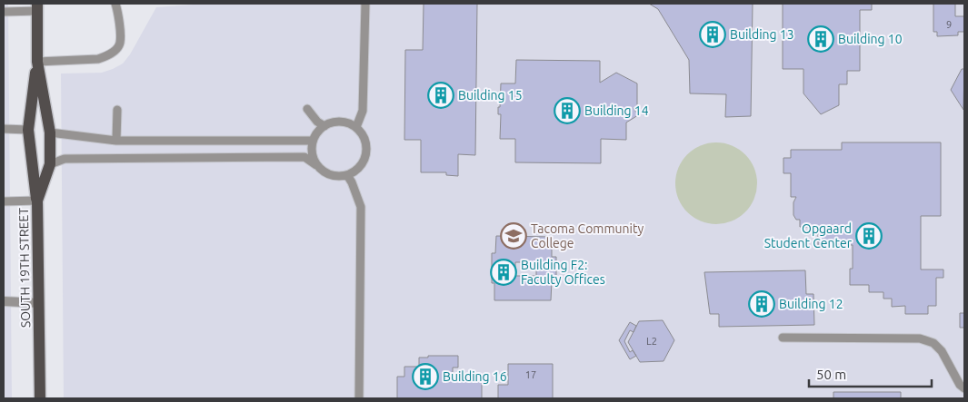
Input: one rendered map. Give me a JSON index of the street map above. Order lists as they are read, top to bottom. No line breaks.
{"streets":{"main road":["SOUTH 19TH STREET"]},"places":{"building":["Building 13","Building 10","Building 15","Building 14","Opgaard Student Center","Building F2: Faculty Offices","Building 12","Building 16"],"school or university":["Tacoma Community College"]},"house_numbers":["9","L2","17"],"scale_bar":"50 m"}
